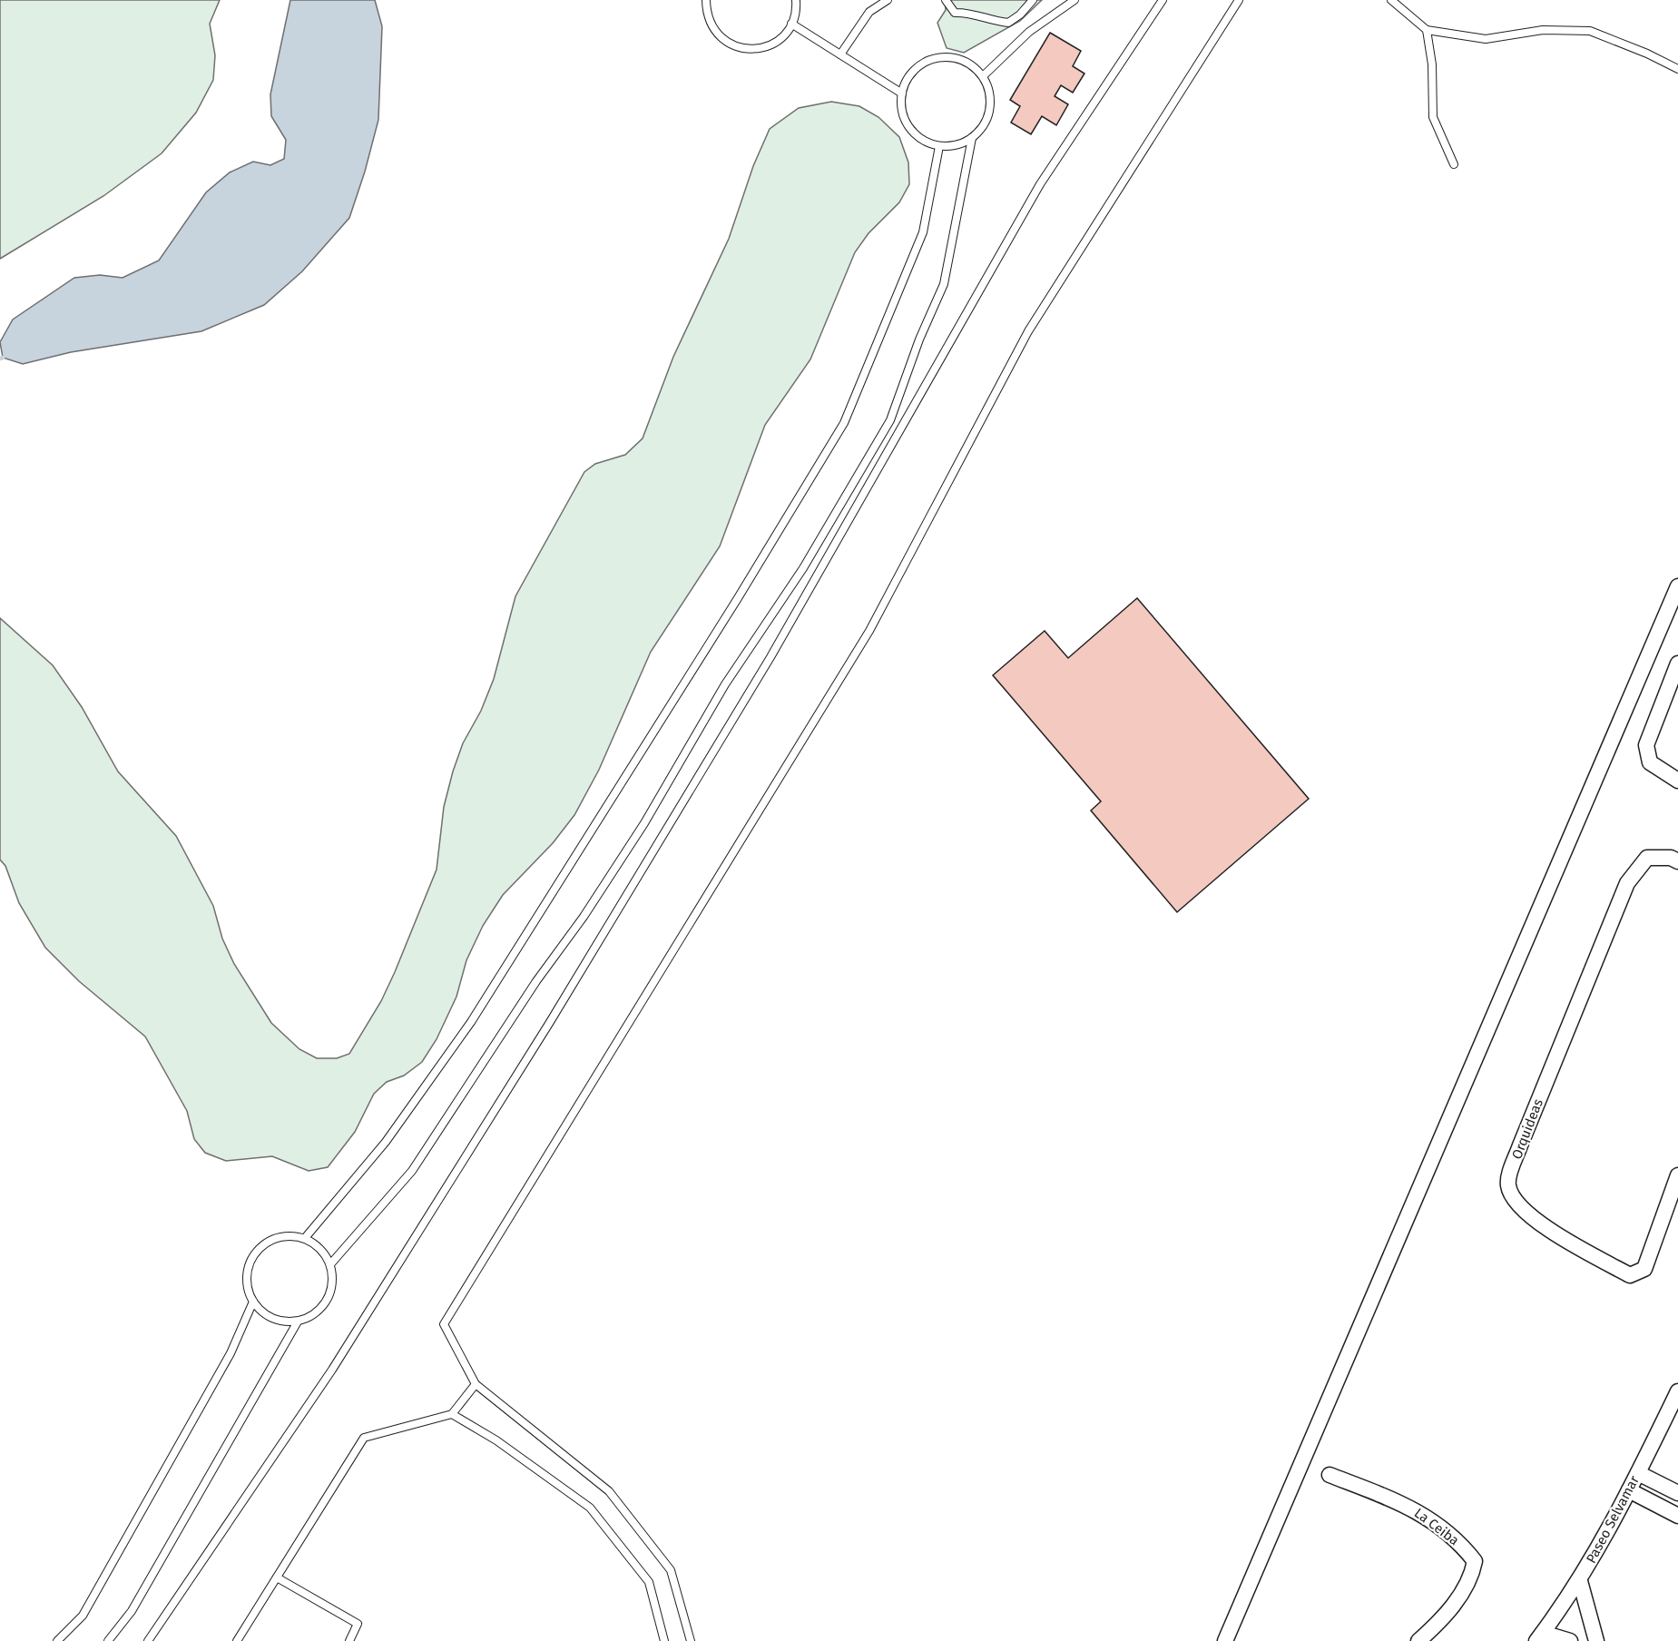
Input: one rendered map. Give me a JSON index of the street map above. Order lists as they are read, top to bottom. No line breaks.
{"streets":{"street":["Orquideas","Paseo Selvamar","La Ceiba"]}}
